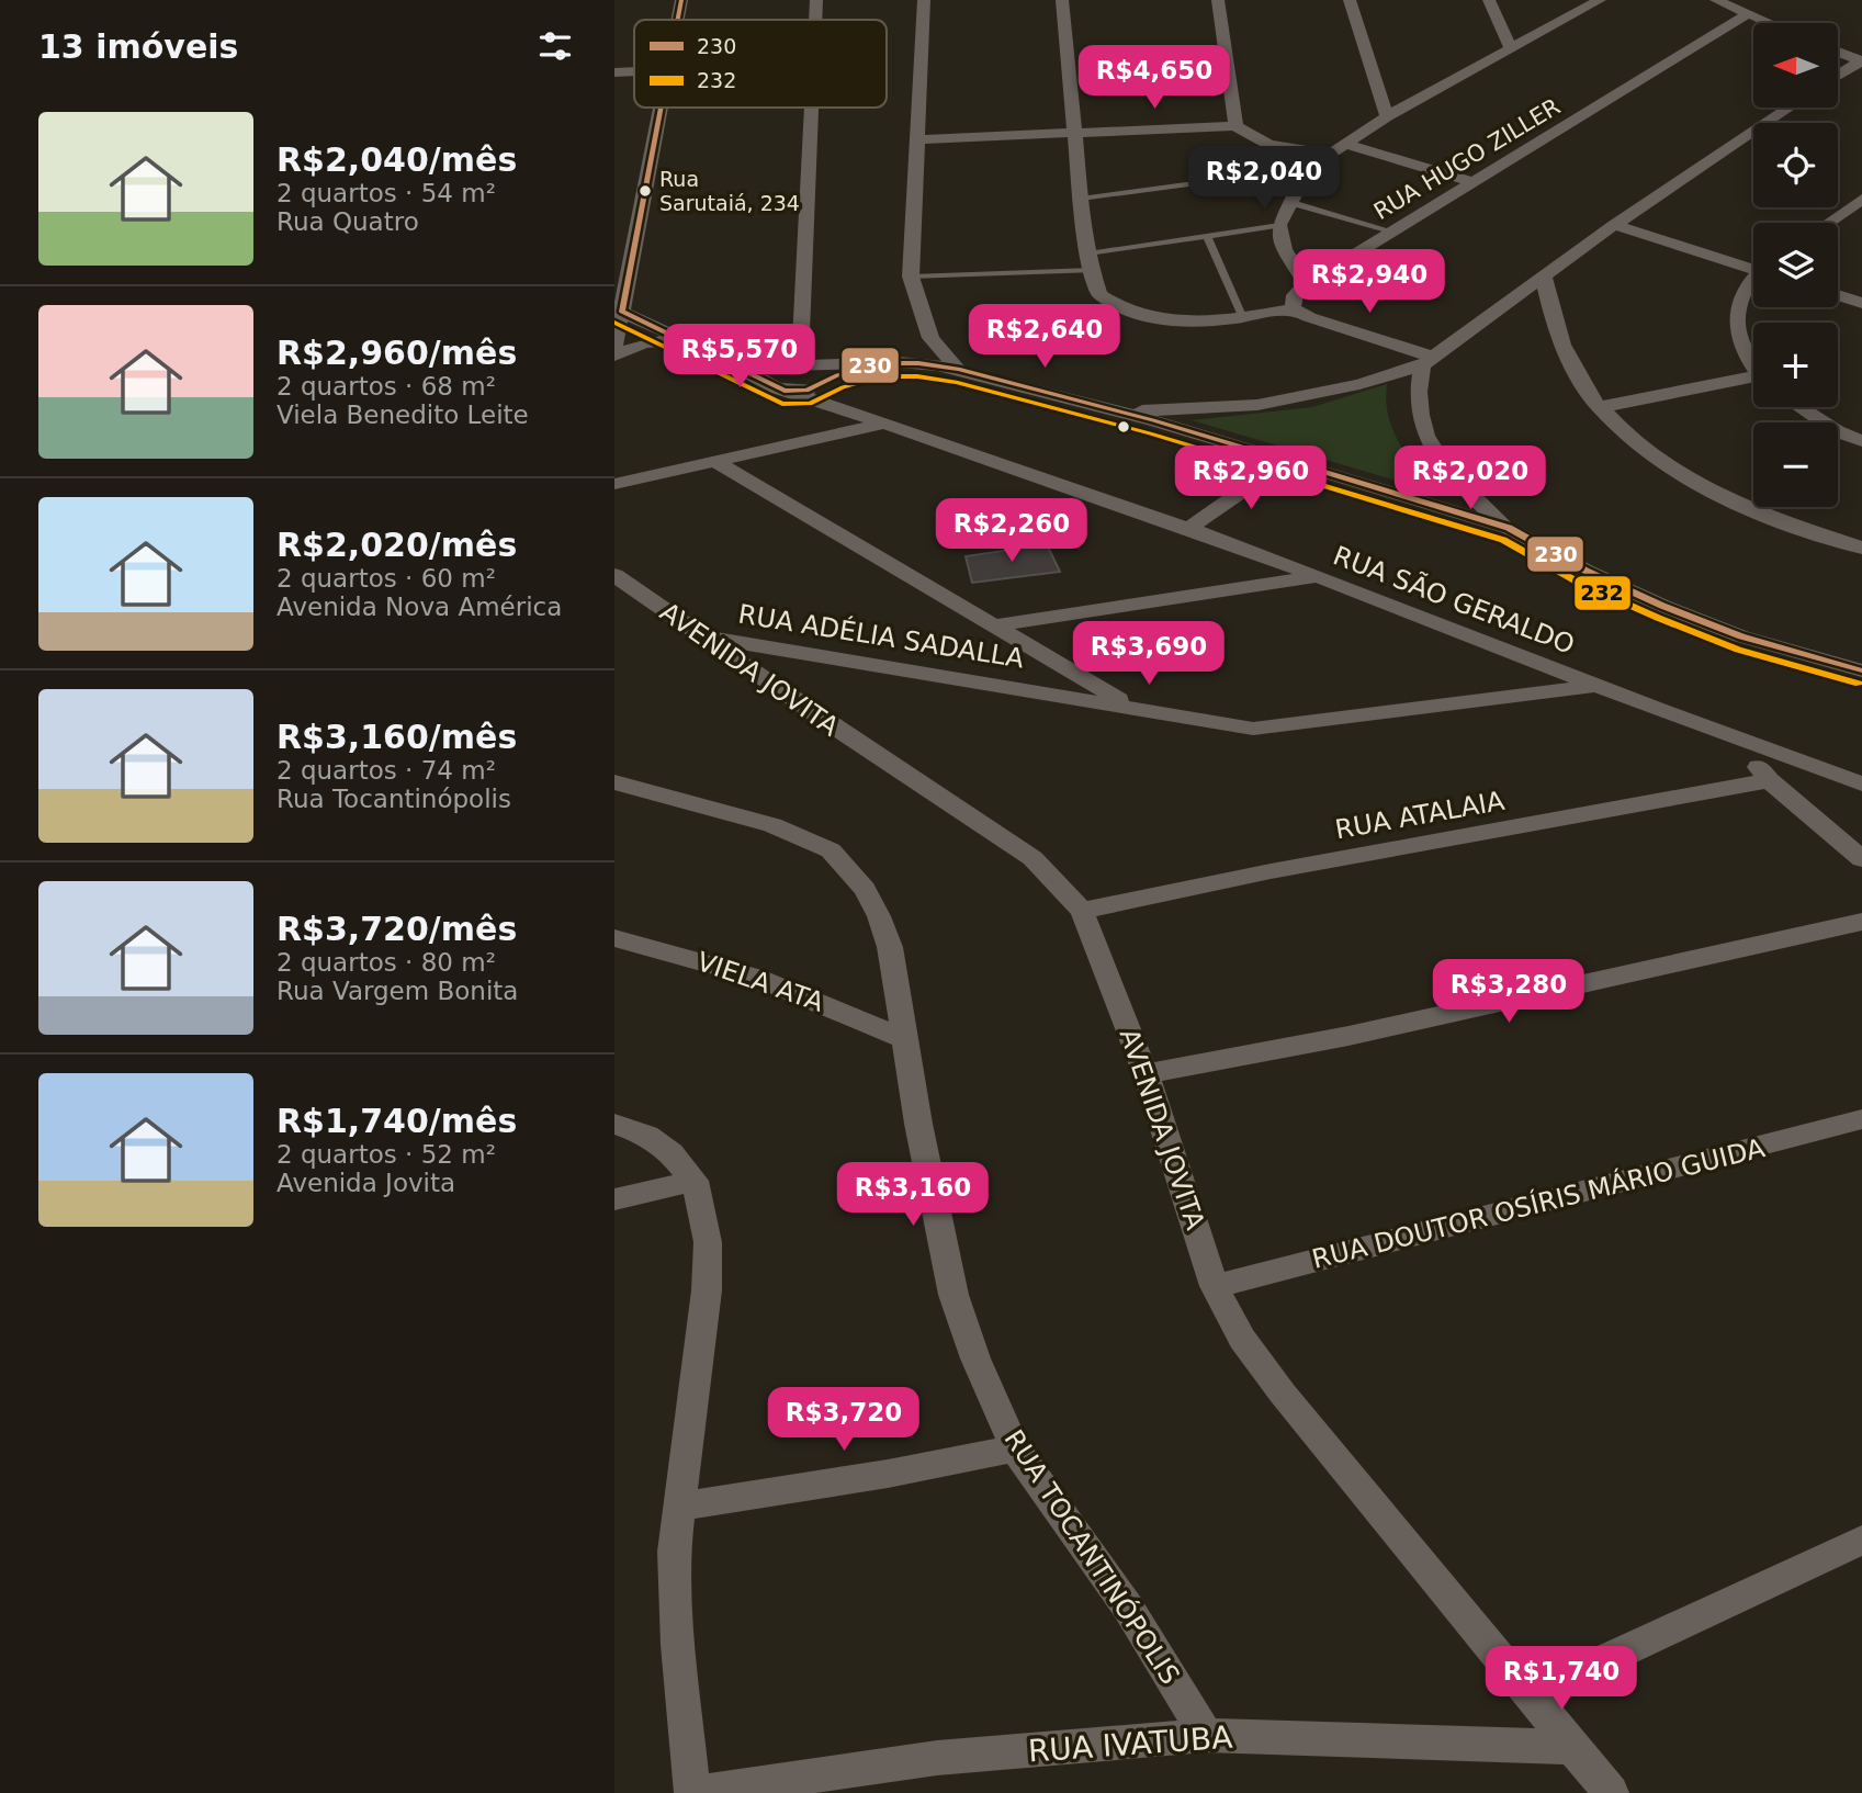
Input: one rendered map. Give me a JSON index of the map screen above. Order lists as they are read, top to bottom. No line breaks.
{"streets":{"street":["RUA HUGO ZILLER","RUA SÃO GERALDO","RUA ADÉLIA SADALLA","AVENIDA JOVITA","RUA ATALAIA","VIELA ATA","RUA DOUTOR OSÍRIS MÁRIO GUIDA","RUA TOCANTINÓPOLIS","RUA IVATUBA"]},"crossings":[["RUA SÃO GERALDO","RUA ADÉLIA SADALLA"],["RUA ADÉLIA SADALLA","AVENIDA JOVITA"],["AVENIDA JOVITA","RUA ATALAIA"],["AVENIDA JOVITA","RUA DOUTOR OSÍRIS MÁRIO GUIDA"],["AVENIDA JOVITA","RUA IVATUBA"],["VIELA ATA","RUA TOCANTINÓPOLIS"],["RUA TOCANTINÓPOLIS","RUA IVATUBA"]],"places":["Rua Sarutaiá, 234"],"lines":["transit line 230","transit line 232"],"legend":["230","232"],"north":"left","page":{"heading":"13 imóveis","map_buttons":["+","−"],"price":["R$4,650","R$2,040","R$2,940","R$2,640","R$5,570","R$2,960","R$2,020","R$2,260","R$3,690","R$3,280","R$3,160","R$3,720","R$1,740"],"list":[{"name":"R$2,040/mês","note":"2 quartos · 54 m² · Rua Quatro"},{"name":"R$2,960/mês","note":"2 quartos · 68 m² · Viela Benedito Leite"},{"name":"R$2,020/mês","note":"2 quartos · 60 m² · Avenida Nova América"},{"name":"R$3,160/mês","note":"2 quartos · 74 m² · Rua Tocantinópolis"},{"name":"R$3,720/mês","note":"2 quartos · 80 m² · Rua Vargem Bonita"},{"name":"R$1,740/mês","note":"2 quartos · 52 m² · Avenida Jovita"}]}}
